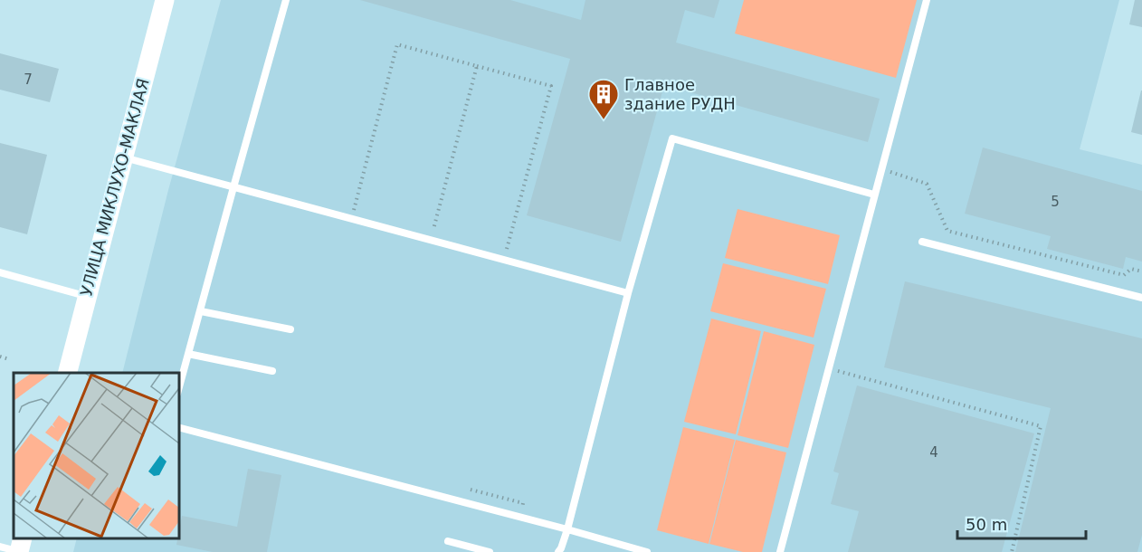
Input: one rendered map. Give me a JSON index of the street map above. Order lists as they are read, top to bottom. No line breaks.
{"streets":{"main road":["УЛИЦА МИКЛУХО-МАКЛАЯ"]},"places":{"building":["Главное здание РУДН"]},"house_numbers":["7","5","4"],"scale_bar":"50 m"}
